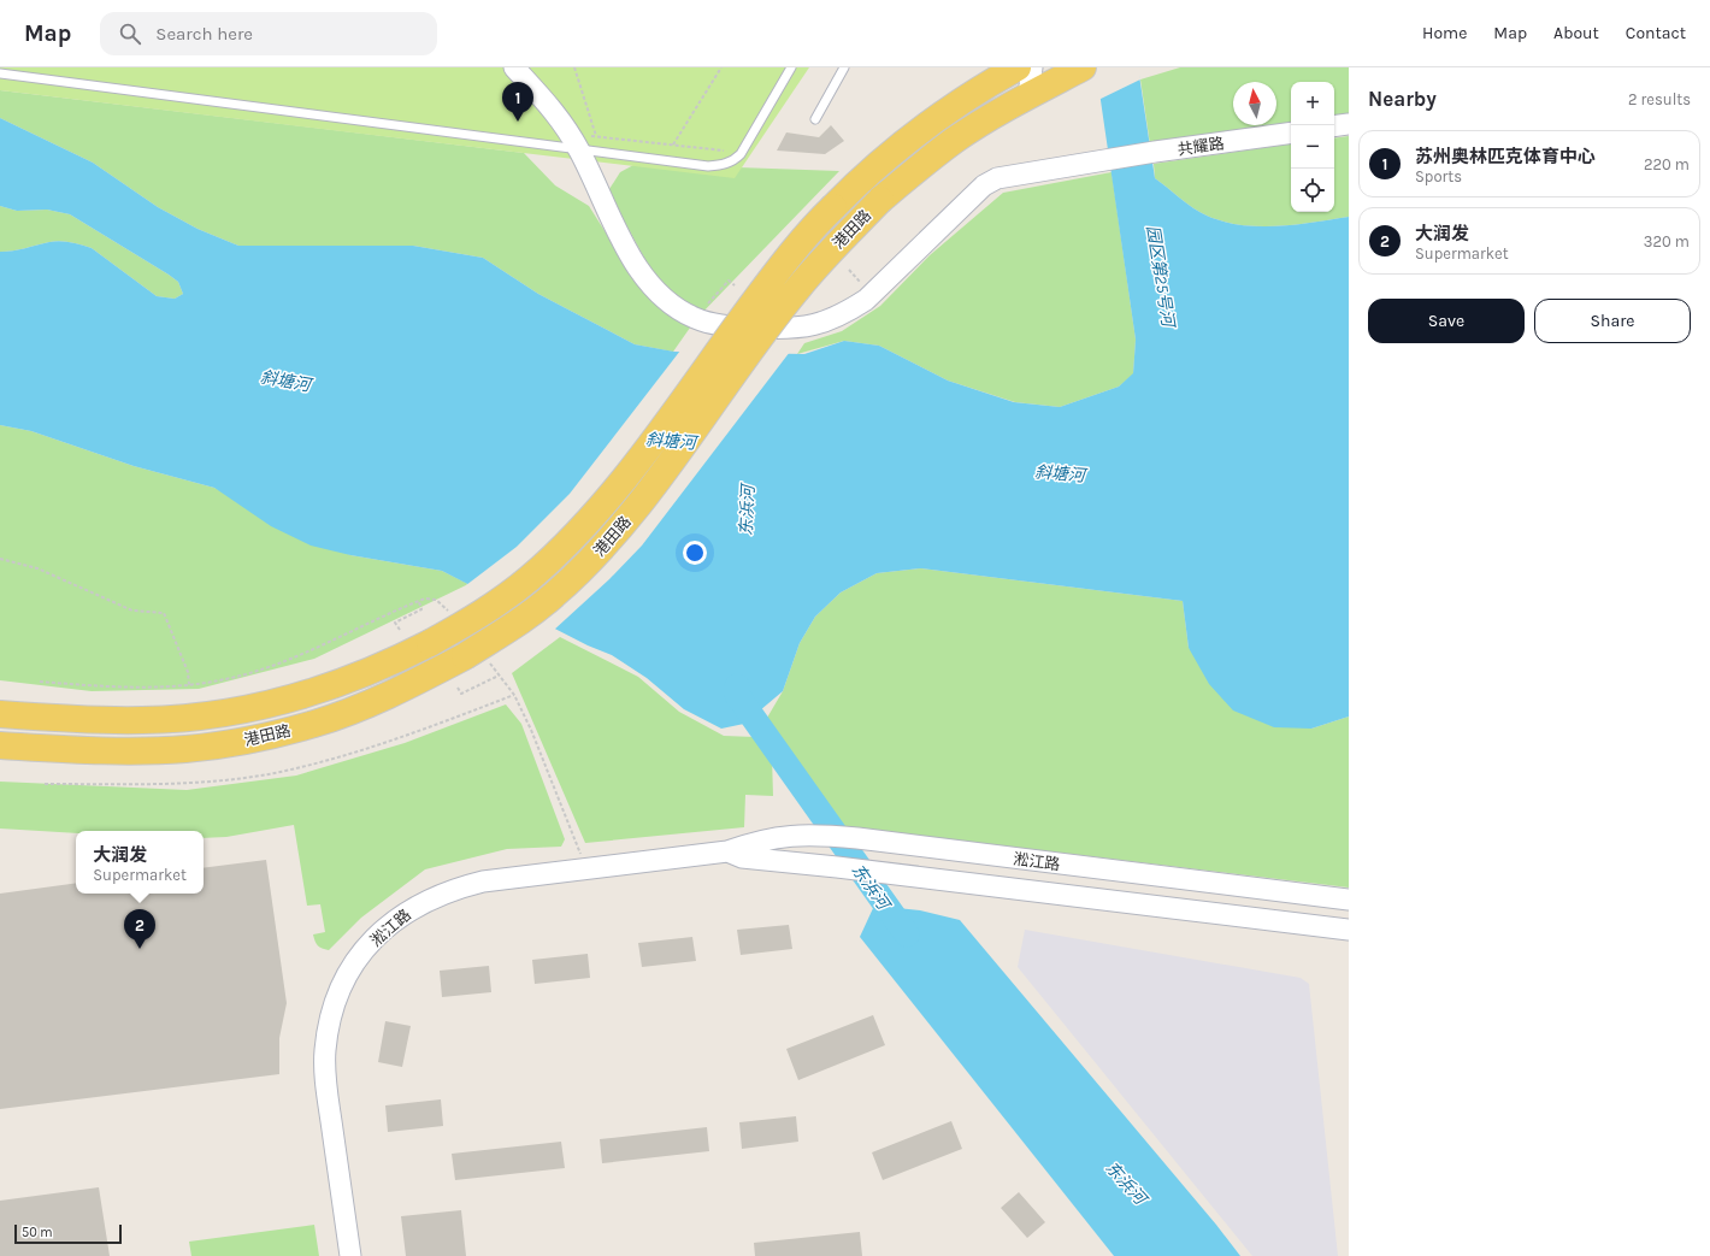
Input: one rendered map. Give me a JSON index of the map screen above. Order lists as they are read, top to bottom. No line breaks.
{"streets":{"main road":["港田路"],"street":["共耀路","淞江路"]},"water":["园区第25号河","斜塘河","东浜河"],"scale_bar":"50 m","north":"top","page":{"header":"Map","search":"Search here","nav":["Home","Map","About","Contact"],"heading":["Nearby","2 results"],"map_buttons":["+","−"],"pins":["1","2"],"list":[{"mark":"1","name":"苏州奥林匹克体育中心","note":"Sports","value":"220 m"},{"mark":"2","name":"大润发","note":"Supermarket","value":"320 m"}],"buttons":["Save","Share"],"popup":["大润发","Supermarket"],"scale":"50 m"}}
